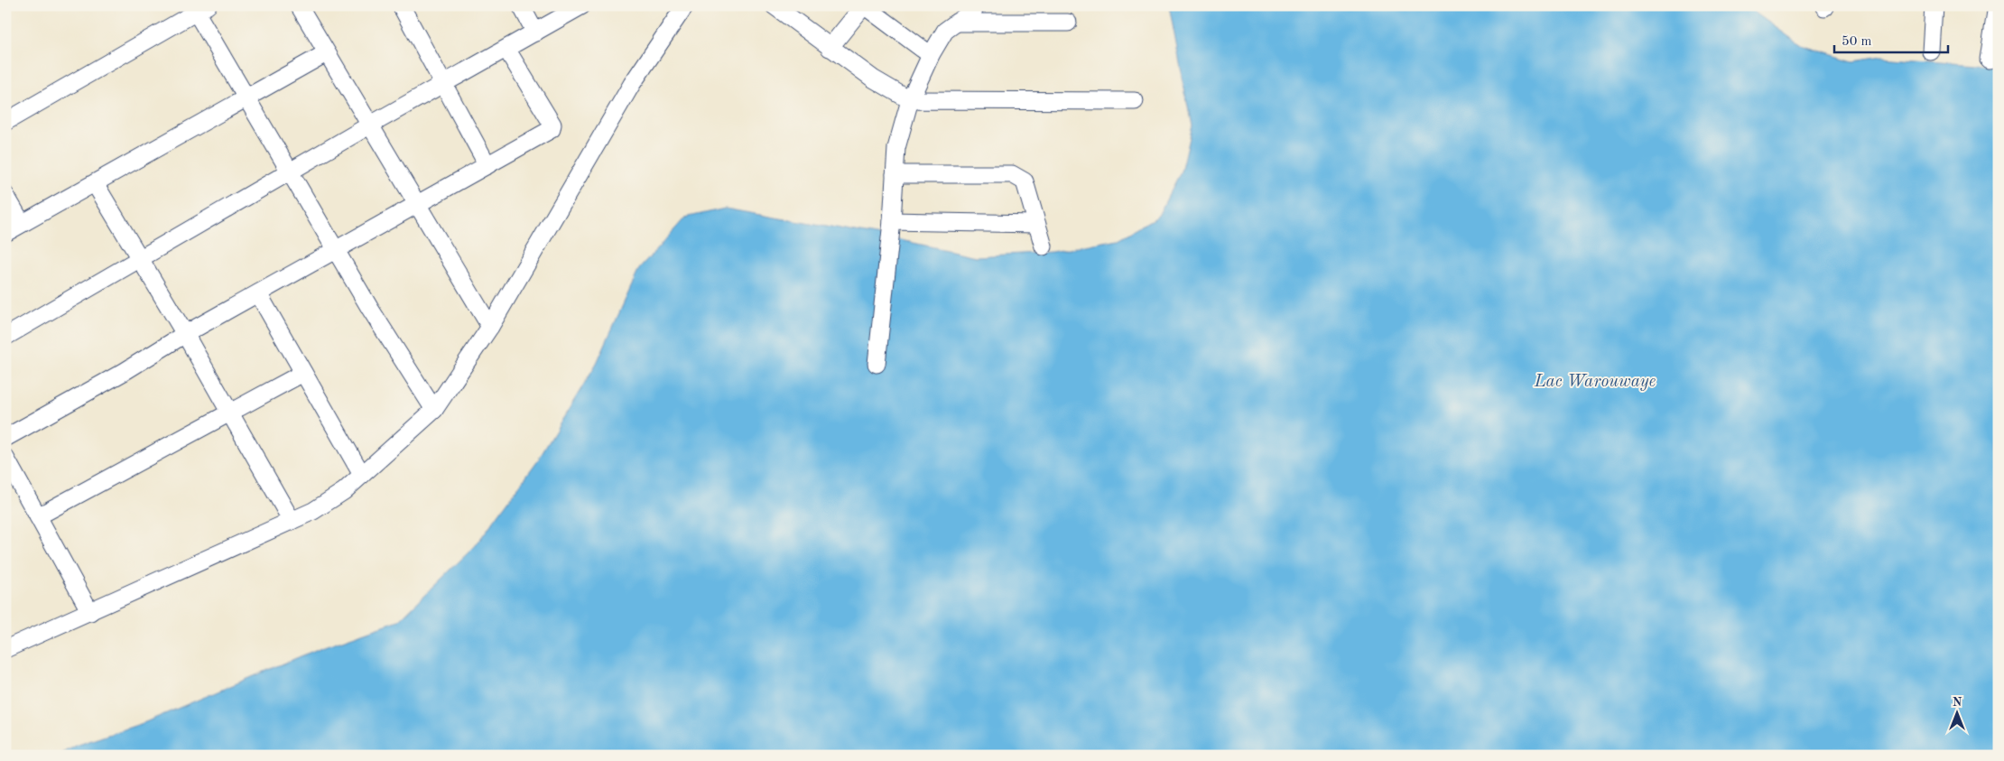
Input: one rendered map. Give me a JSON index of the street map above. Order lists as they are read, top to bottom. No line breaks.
{"water":["Lac Warouwaye"],"scale_bar":"50 m","north":"top"}
